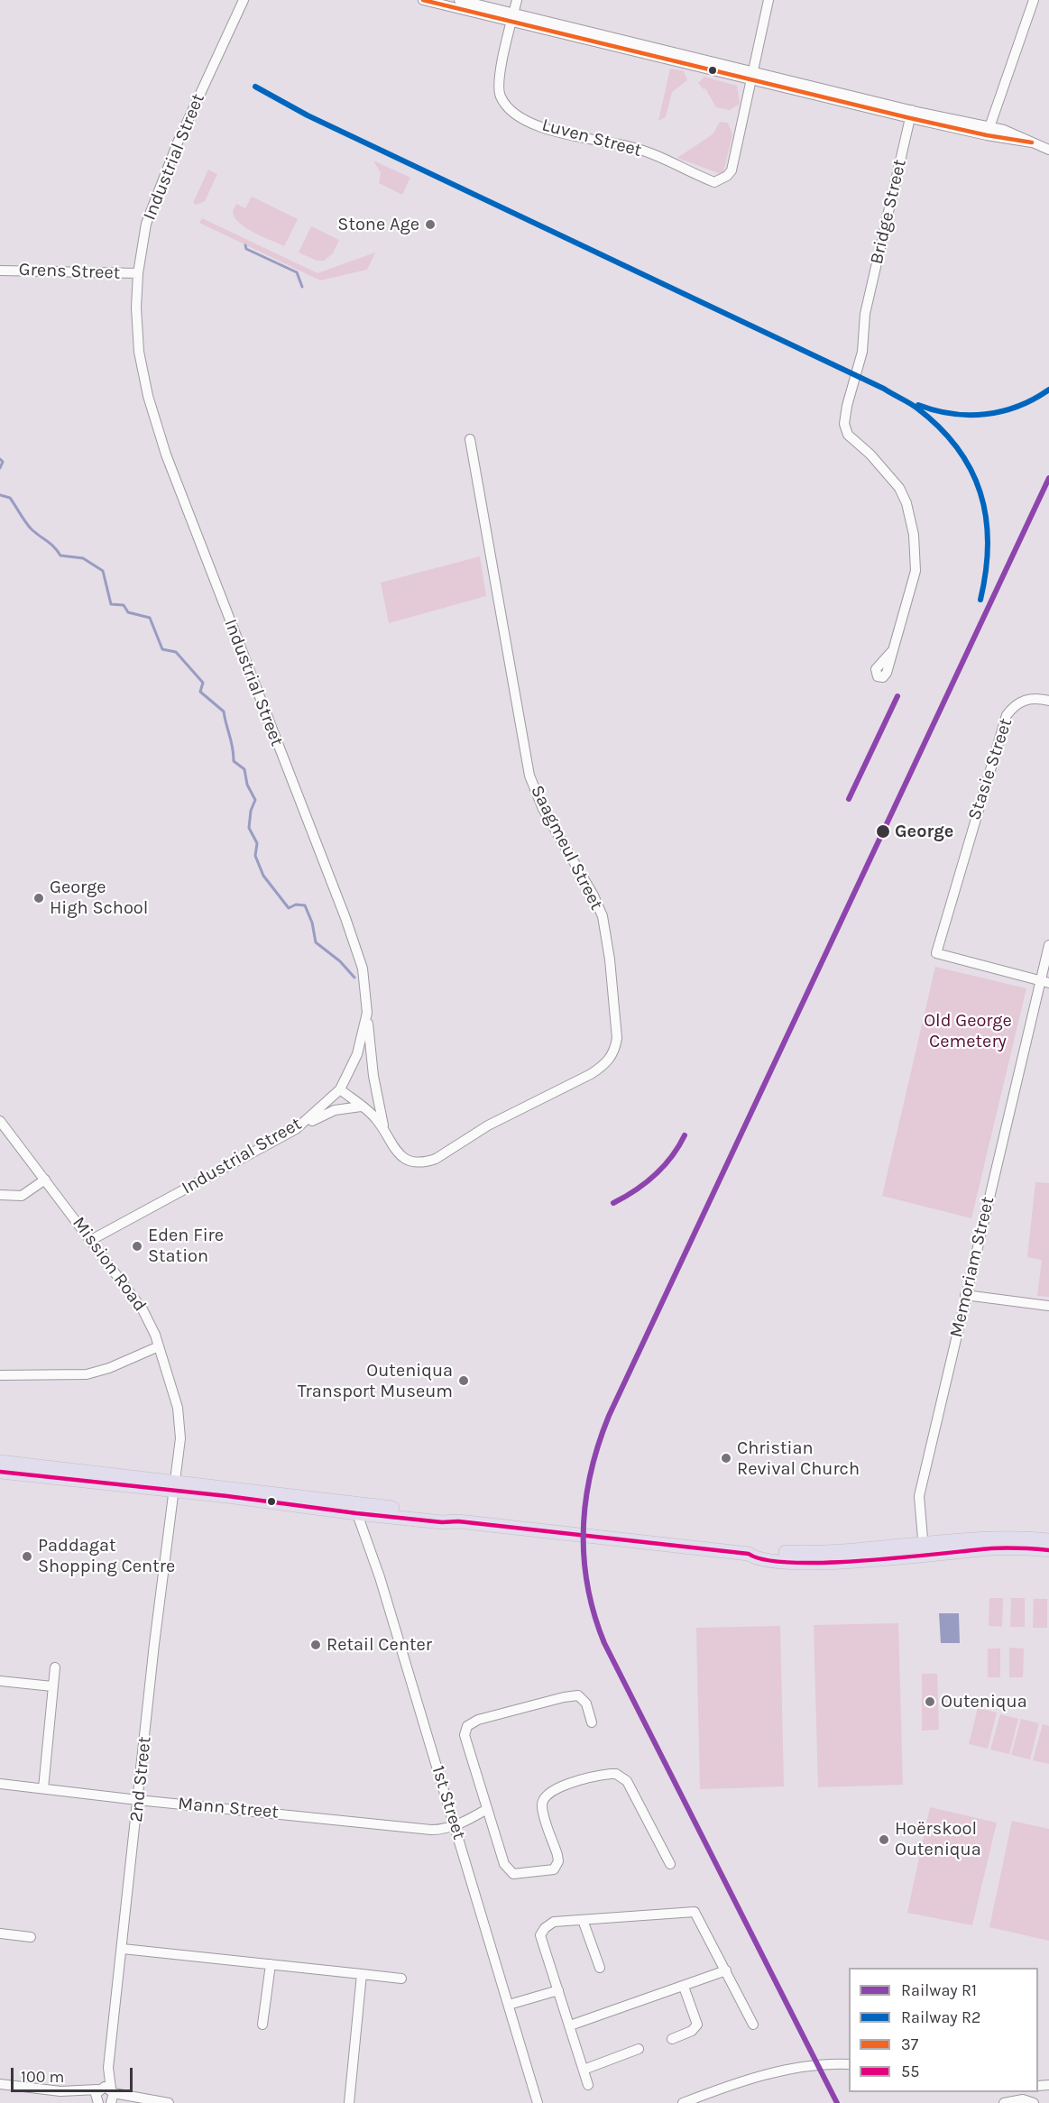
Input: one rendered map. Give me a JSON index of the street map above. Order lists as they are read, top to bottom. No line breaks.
{"streets":{"street":["Luven Street","Industrial Street","Bridge Street","Grens Street","Stasie Street","Saagmeul Street","Mission Road","Memoriam Street","2nd Street","1st Street","Mann Street"]},"crossings":[["Industrial Street","Grens Street"],["Industrial Street","Saagmeul Street"],["Industrial Street","Mission Road"],["Stasie Street","Memoriam Street"],["Mission Road","2nd Street"],["2nd Street","Mann Street"],["1st Street","Mann Street"]],"parks":["Old George Cemetery"],"places":["Stone Age","George","George High School","Eden Fire Station","Outeniqua Transport Museum","Christian Revival Church","Paddagat Shopping Centre","Retail Center","Outeniqua","Hoërskool Outeniqua"],"lines":["transit line 37","rail line R2","rail line R1","transit line 55"],"legend":["Railway R1","Railway R2","37","55"],"scale_bar":"100 m"}
